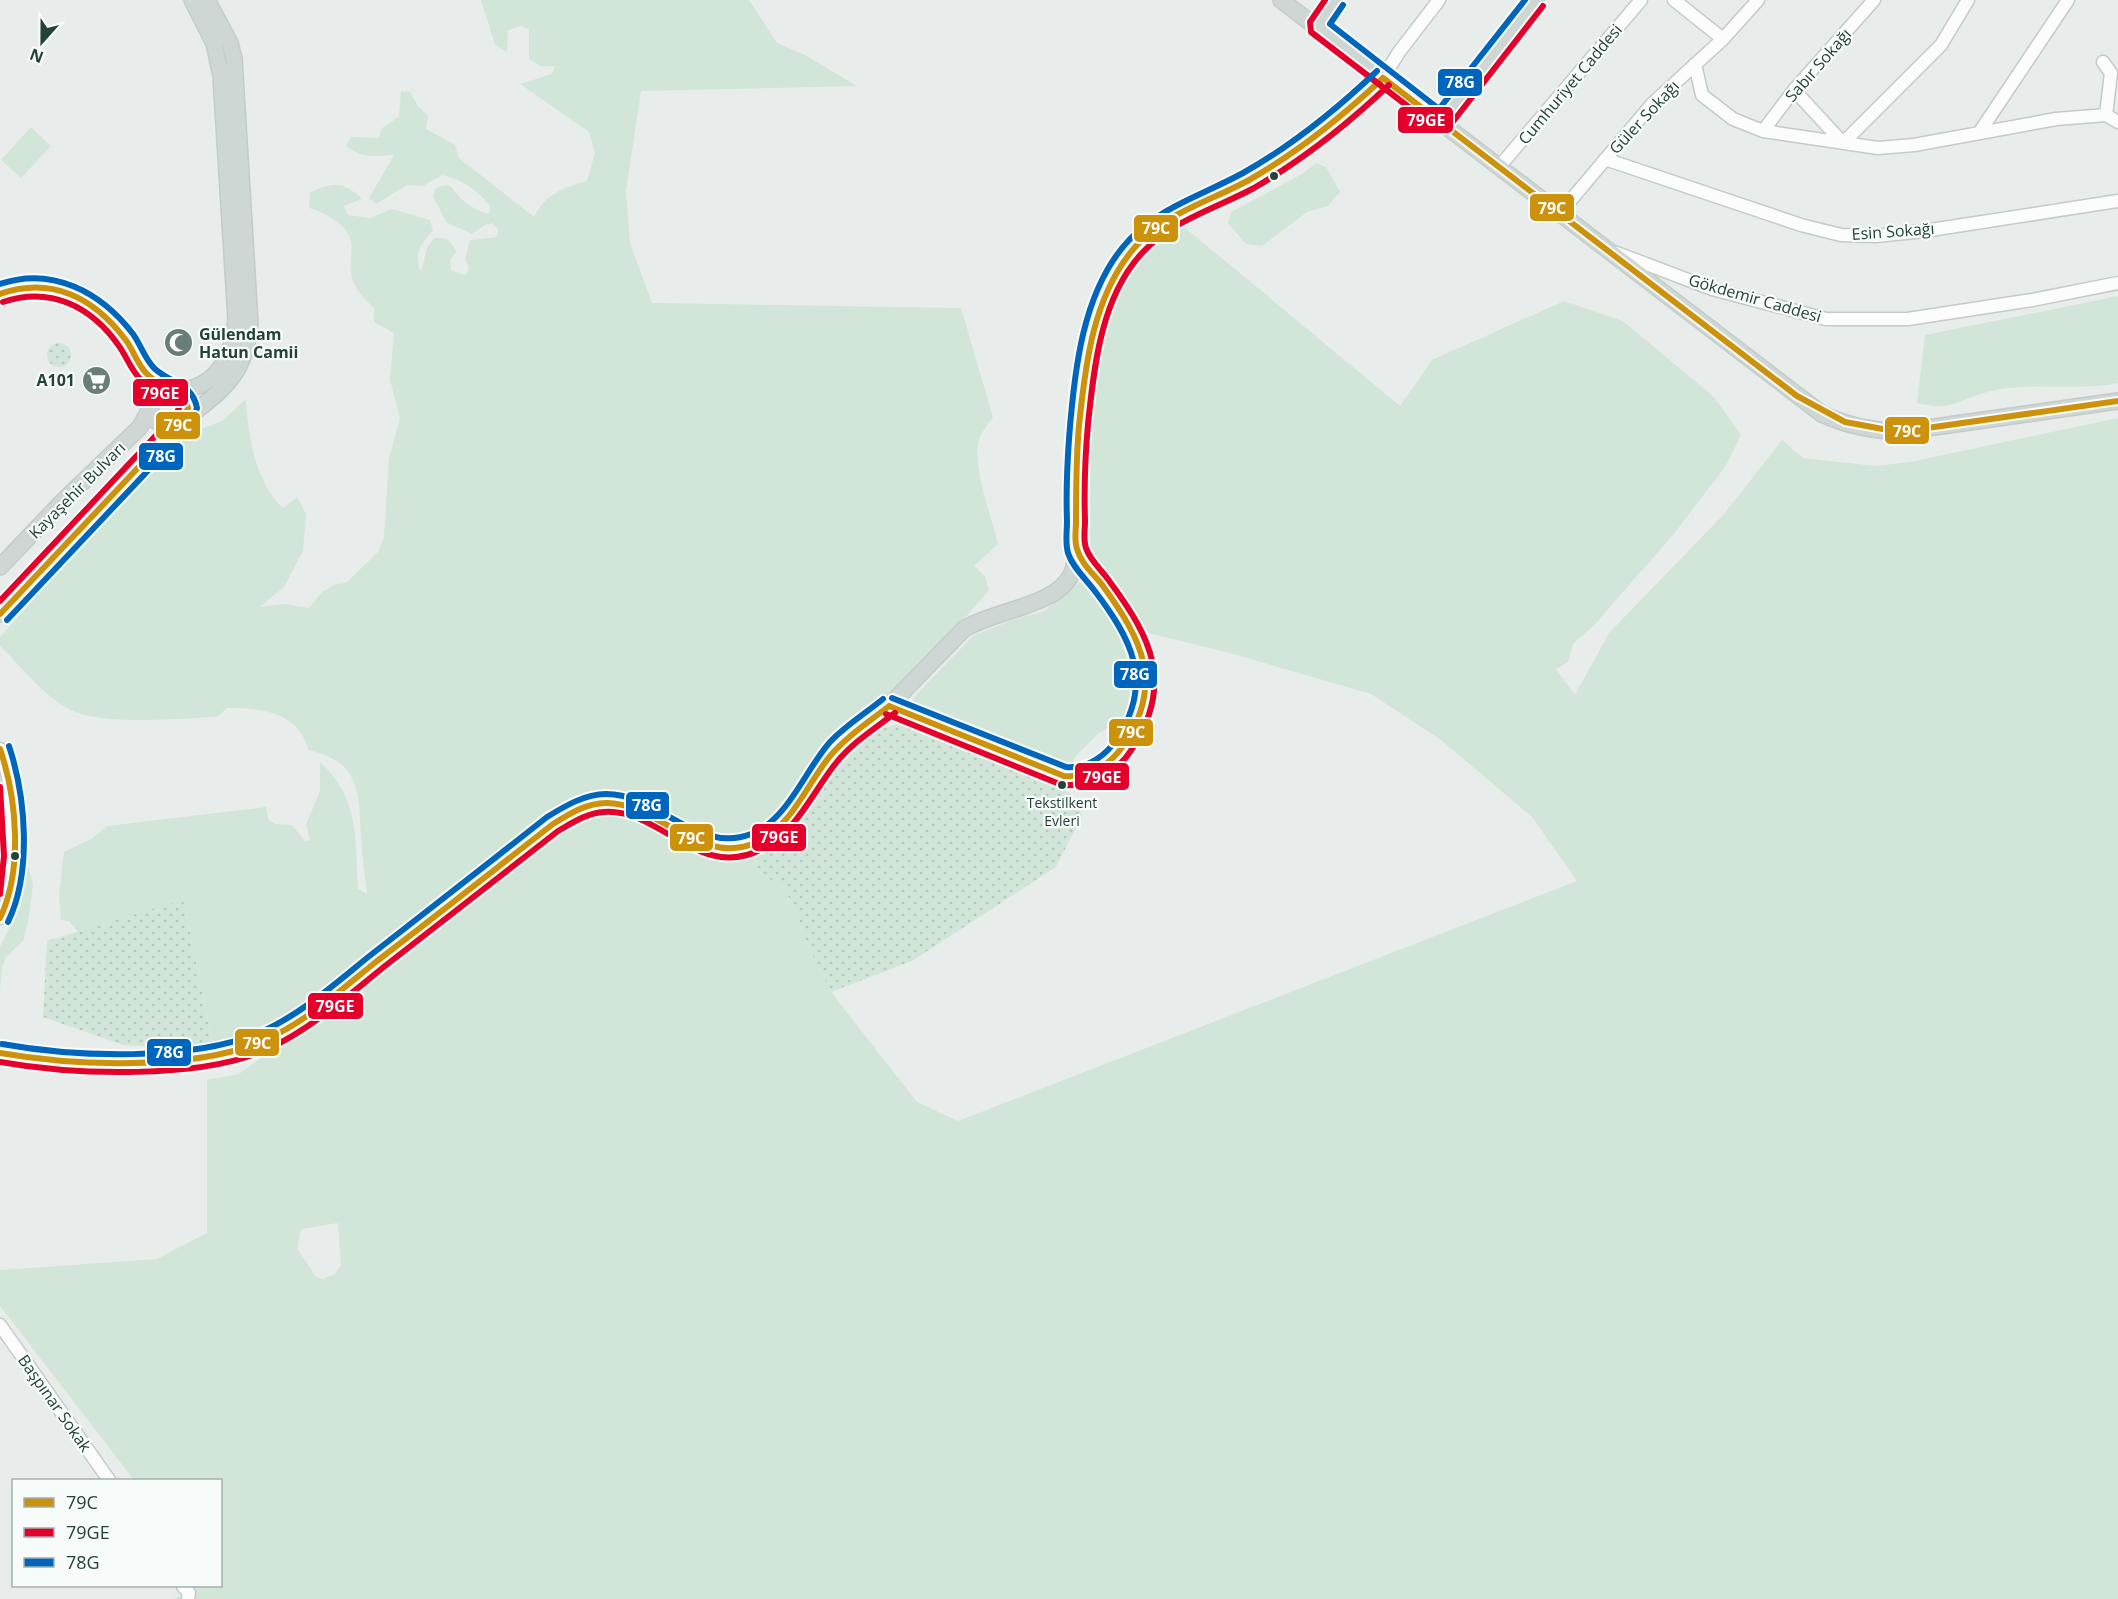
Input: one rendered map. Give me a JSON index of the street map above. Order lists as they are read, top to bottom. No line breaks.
{"streets":{"main road":["Gökdemir Caddesi","Kayaşehir Bulvarı"],"street":["Sabır Sokağı","Cumhuriyet Caddesi","Güler Sokağı","Esin Sokağı","Başpınar Sokak"]},"crossings":[["Cumhuriyet Caddesi","Gökdemir Caddesi"],["Güler Sokağı","Esin Sokağı"],["Güler Sokağı","Gökdemir Caddesi"]],"places":{"mosque":["Gülendam Hatun Camii"],"supermarket":["A101"],"other":["Tekstilkent Evleri"]},"lines":["transit line 79GE","transit line 78G","transit line 79C"],"legend":["79C","79GE","78G"],"north":"bottom"}
